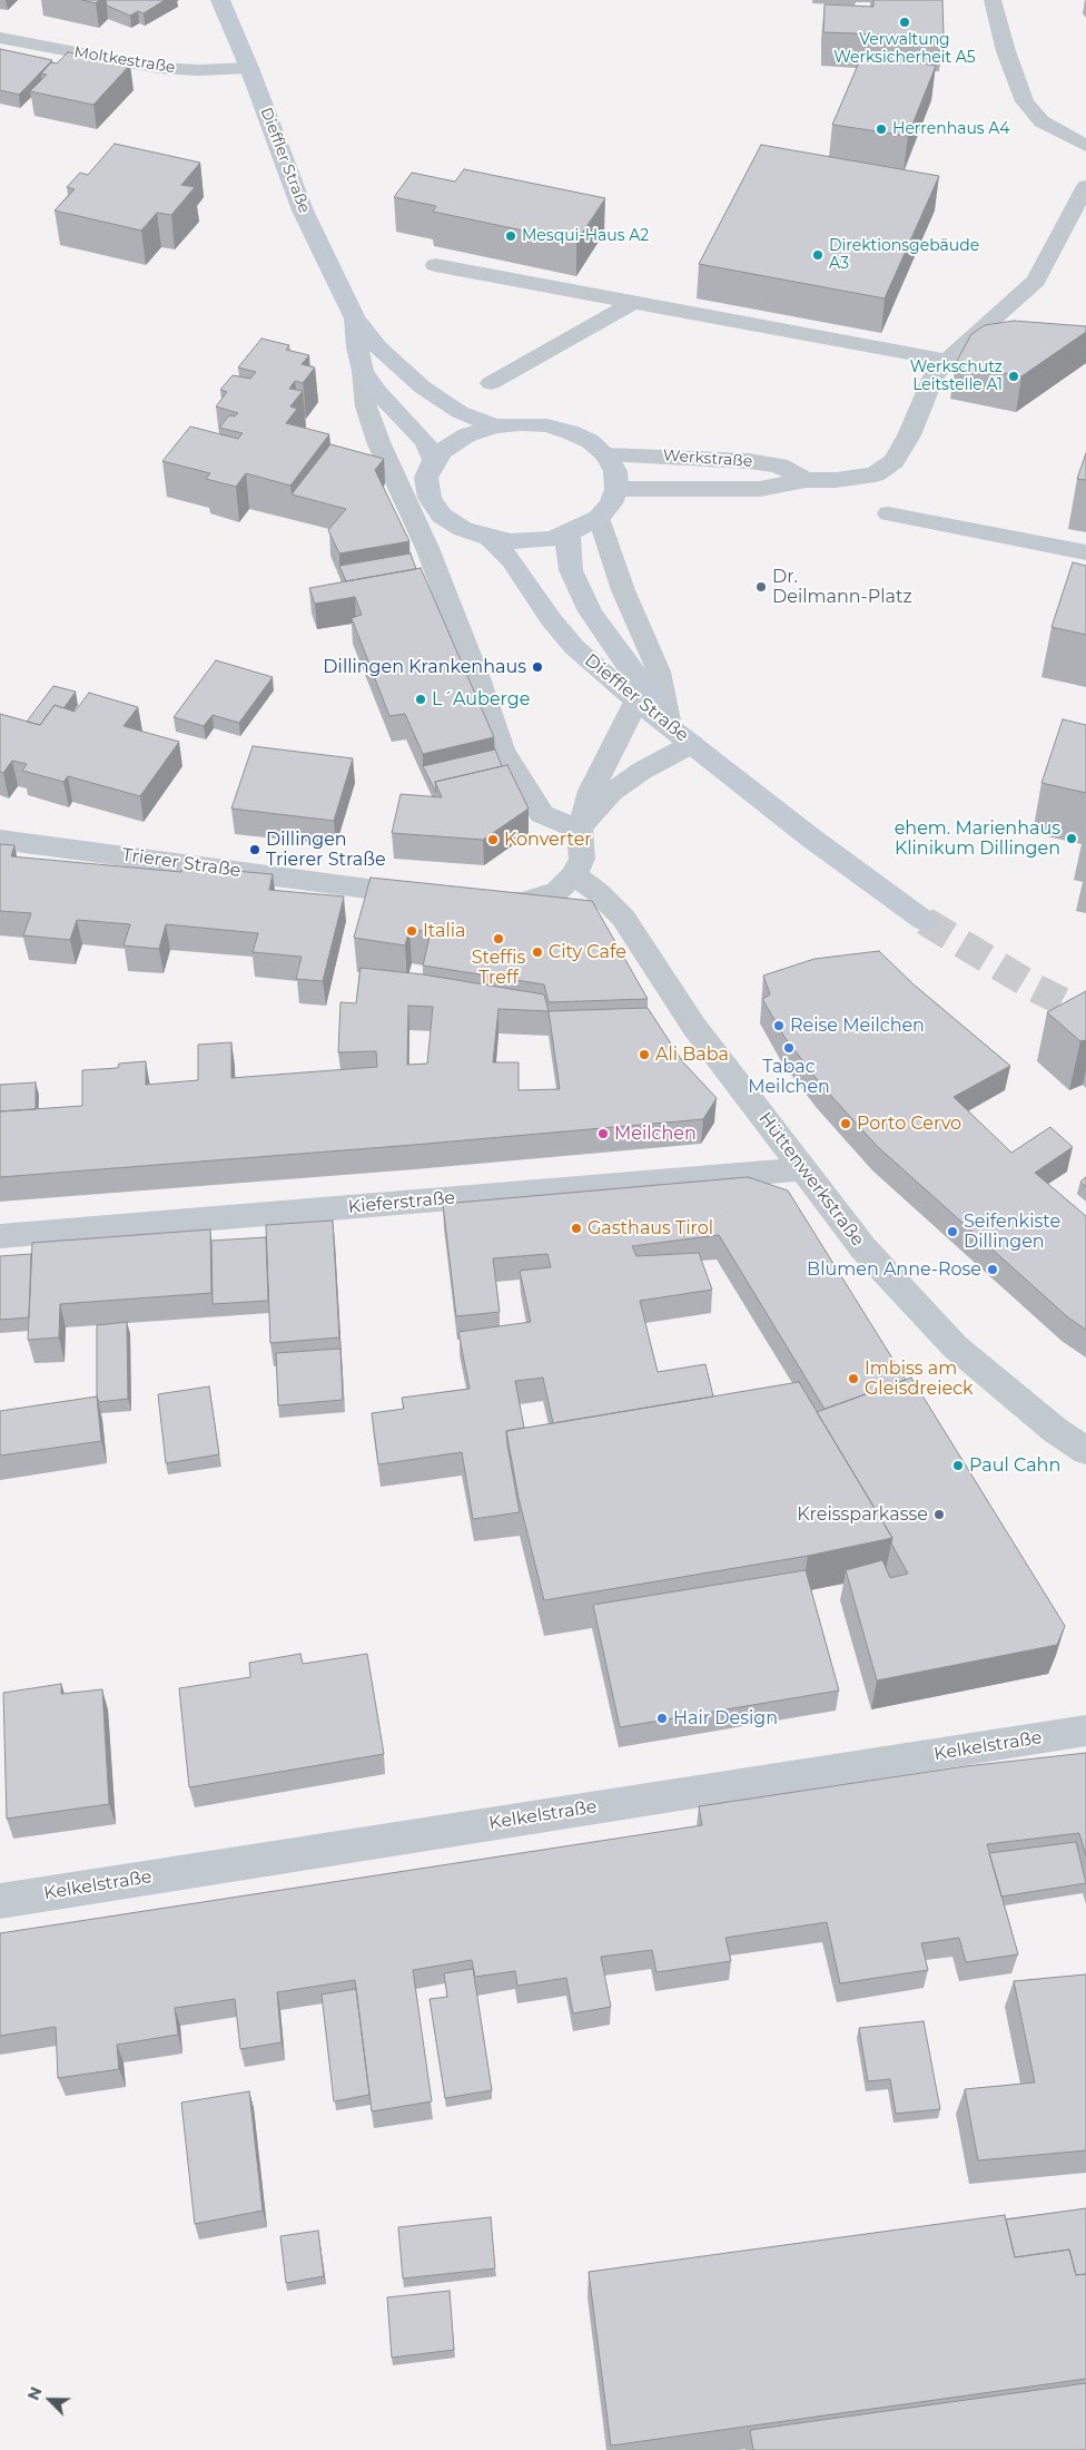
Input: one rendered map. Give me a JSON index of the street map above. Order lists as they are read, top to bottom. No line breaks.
{"streets":{"main road":["Dieffler Straße"],"street":["Moltkestraße","Werkstraße","Trierer Straße","Hüttenwerkstraße","Kieferstraße","Kelkelstraße"]},"crossings":[["Moltkestraße","Dieffler Straße"],["Dieffler Straße","Werkstraße"],["Hüttenwerkstraße","Kieferstraße"]],"places":["Verwaltung Werksicherheit A5","Herrenhaus A4","Mesqui-Haus A2","Direktionsgebäude A3","Werkschutz Leitstelle A1","Dr. Deilmann-Platz","Dillingen Krankenhaus","L´Auberge","ehem. Marienhaus Klinikum Dillingen","Konverter","Dillingen Trierer Straße","Italia","Steffis Treff","City Cafe","Reise Meilchen","Tabac Meilchen","Ali Baba","Porto Cervo","Meilchen","Gasthaus Tirol","Seifenkiste Dillingen","Blumen Anne-Rose","Imbiss am Gleisdreieck","Paul Cahn","Kreissparkasse","Hair Design"],"north":"top left"}
